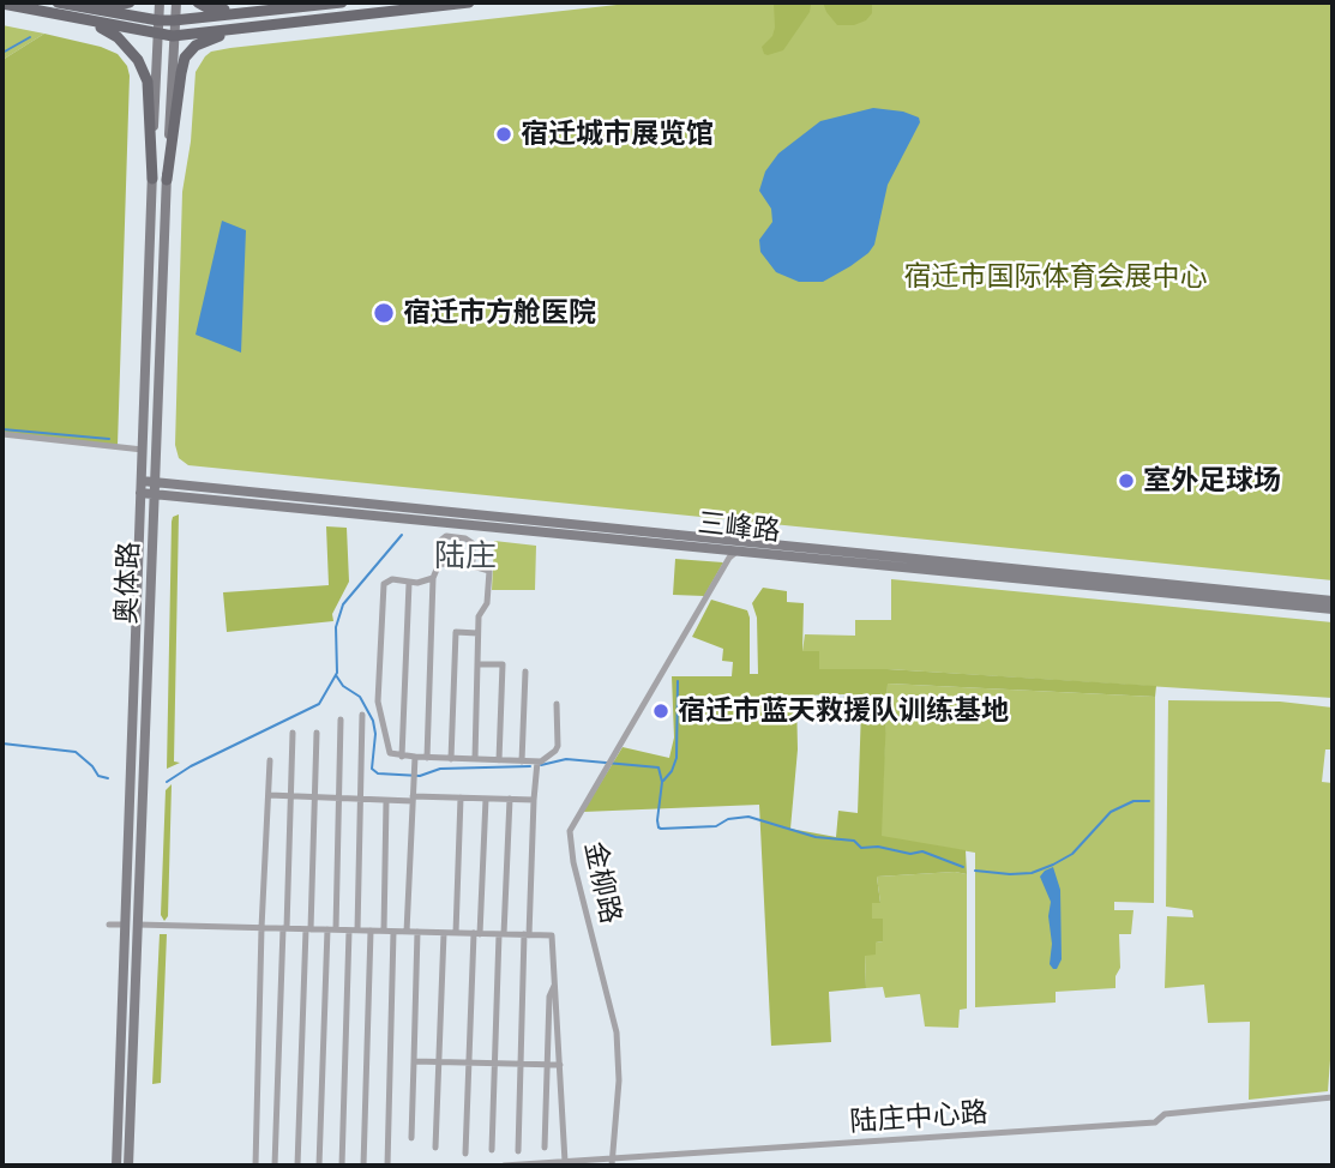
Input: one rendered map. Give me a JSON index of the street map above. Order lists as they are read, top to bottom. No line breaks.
{"streets":{"main road":["三峰路","奥体路"],"street":["金柳路","陆庄中心路"]},"crossings":[["三峰路","奥体路"],["三峰路","金柳路"],["金柳路","陆庄中心路"]],"districts":["陆庄"],"parks":["宿迁市国际体育会展中心"],"places":["宿迁城市展览馆","宿迁市方舱医院","室外足球场","宿迁市蓝天救援队训练基地"]}
